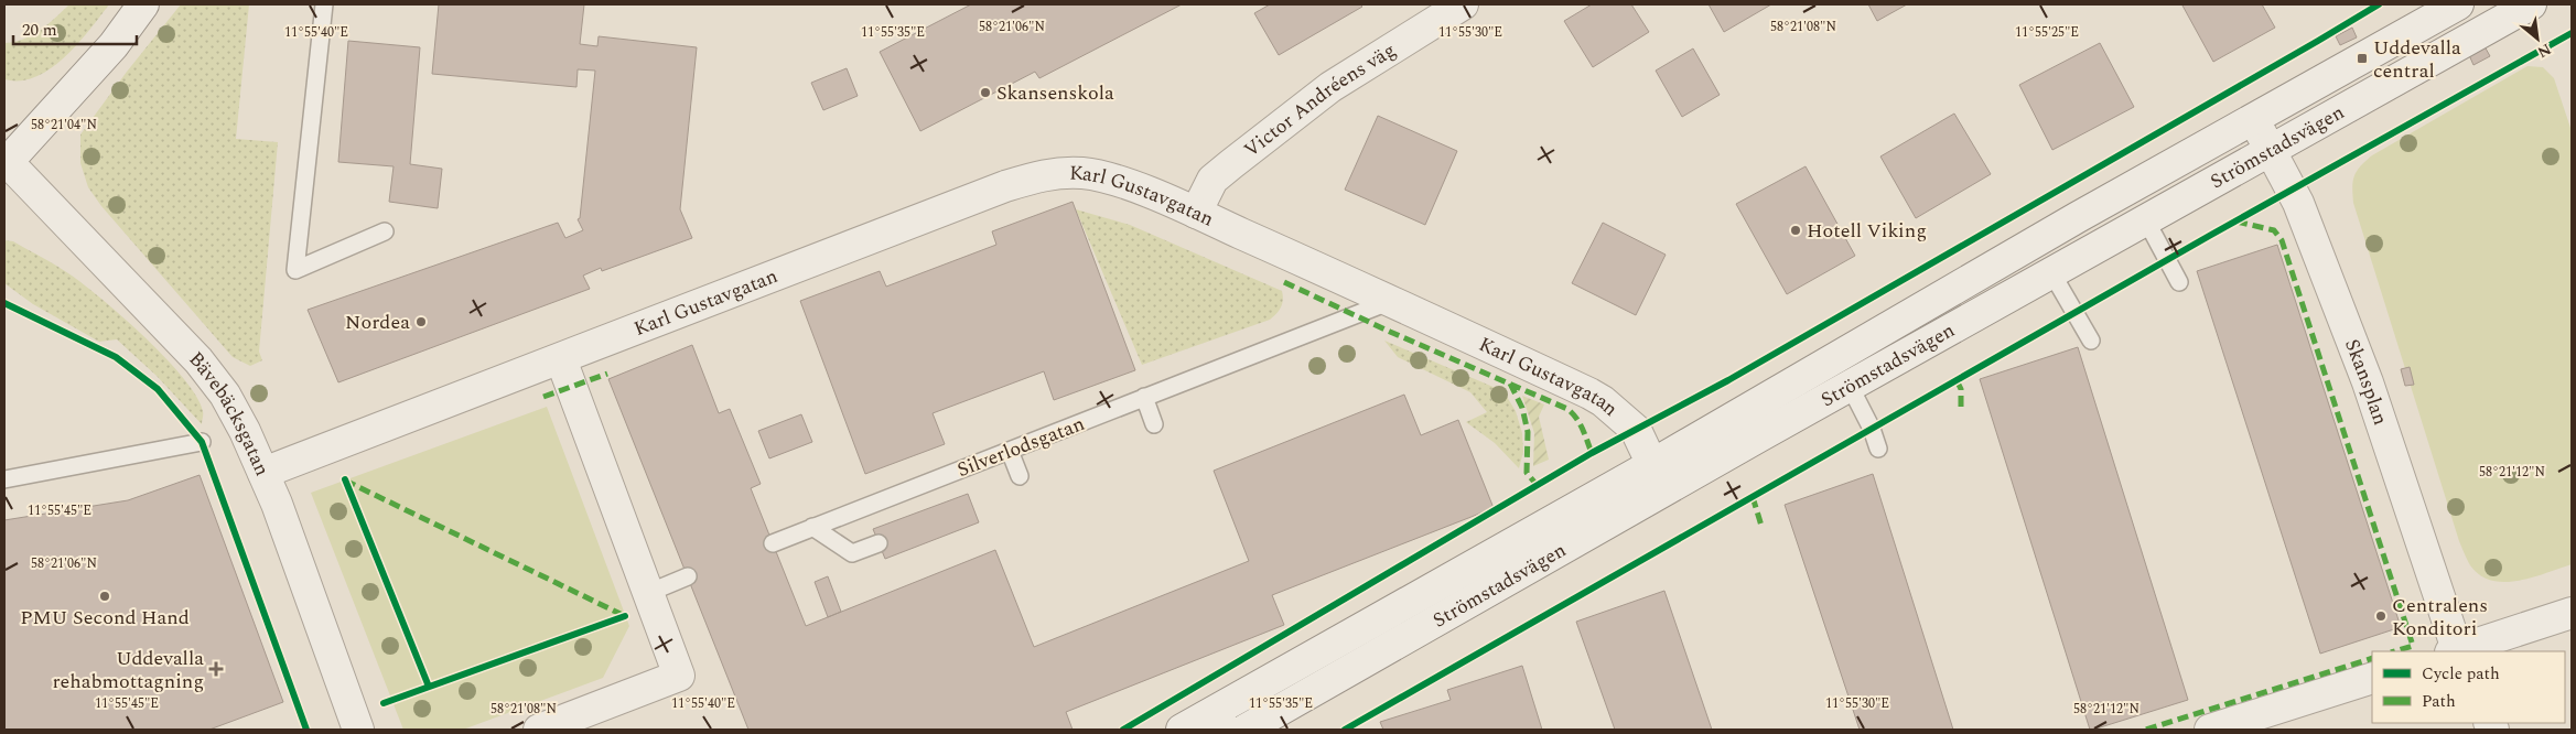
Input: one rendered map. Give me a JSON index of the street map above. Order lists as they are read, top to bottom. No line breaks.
{"streets":{"street":["Victor Andréens väg","Strömstadsvägen","Karl Gustavgatan","Skansplan","Bävebäcksgatan"],"lane":["Silverlodsgatan"]},"crossings":[["Victor Andréens väg","Karl Gustavgatan"],["Strömstadsvägen","Karl Gustavgatan"],["Strömstadsvägen","Skansplan"],["Karl Gustavgatan","Bävebäcksgatan"],["Karl Gustavgatan","Silverlodsgatan"]],"places":{"transit":["Uddevalla central"],"other":["Skansenskola","Hotell Viking","Nordea","PMU Second Hand","Centralens Konditori"],"health":["Uddevalla rehabmottagning"]},"legend":["Cycle path","Path"],"scale_bar":"20 m","north":"bottom right","coordinates":["58°21'06\"N","58°21'08\"N","11°55'40\"E","11°55'35\"E","11°55'30\"E","11°55'25\"E","58°21'04\"N","58°21'12\"N","11°55'45\"E"]}
